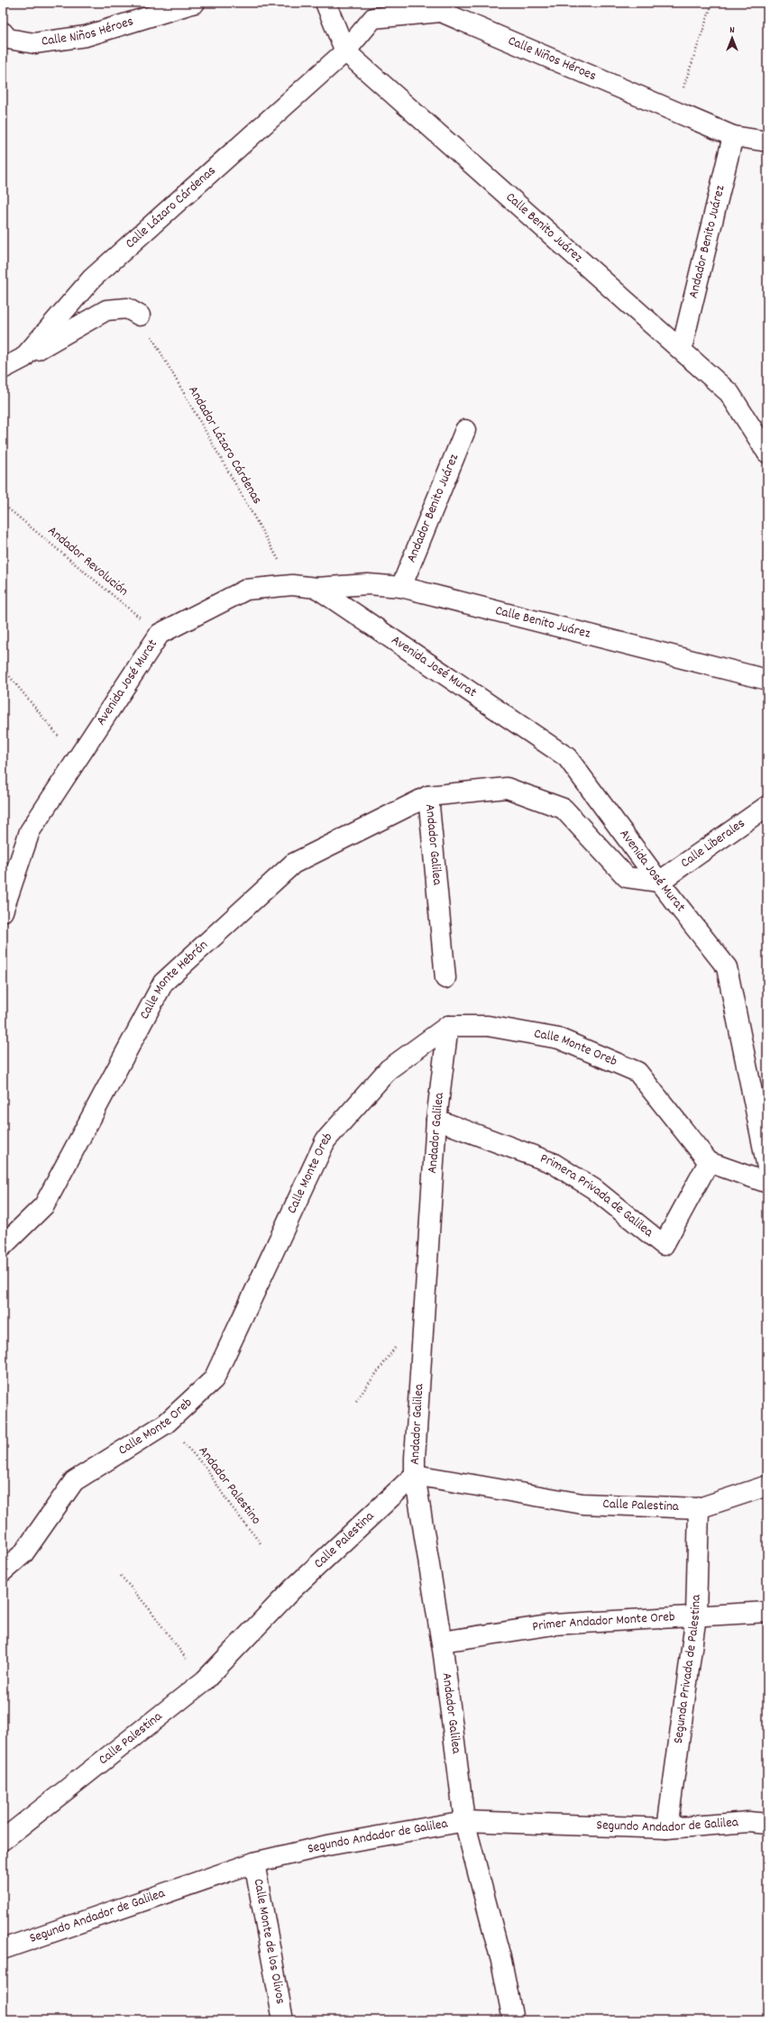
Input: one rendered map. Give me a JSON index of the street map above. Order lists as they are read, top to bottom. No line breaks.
{"streets":{"street":["Calle Niños Héroes","Calle Lázaro Cárdenas","Calle Benito Juárez","Andador Benito Juárez","Avenida José Murat","Andador Galilea","Calle Liberales","Calle Monte Hebrón","Calle Monte Oreb","Primera Privada de Galilea","Calle Palestina","Primer Andador Monte Oreb","Segunda Privada de Palestina","Segundo Andador de Galilea","Calle Monte de los Olivos"],"path":["Andador Lázaro Cárdenas","Andador Revolución","Andador Palestino"]},"crossings":[["Calle Niños Héroes","Calle Lázaro Cárdenas"],["Calle Niños Héroes","Calle Benito Juárez"],["Calle Niños Héroes","Andador Benito Juárez"],["Calle Lázaro Cárdenas","Calle Benito Juárez"],["Calle Benito Juárez","Andador Benito Juárez"],["Calle Benito Juárez","Avenida José Murat"],["Andador Lázaro Cárdenas","Avenida José Murat"],["Andador Revolución","Avenida José Murat"],["Avenida José Murat","Calle Liberales"],["Andador Galilea","Calle Monte Hebrón"],["Andador Galilea","Calle Monte Oreb"],["Andador Galilea","Primera Privada de Galilea"],["Andador Galilea","Calle Palestina"],["Andador Galilea","Primer Andador Monte Oreb"],["Andador Galilea","Segundo Andador de Galilea"],["Calle Monte Oreb","Primera Privada de Galilea"],["Calle Monte Oreb","Andador Palestino"],["Calle Palestina","Segunda Privada de Palestina"],["Primer Andador Monte Oreb","Segunda Privada de Palestina"],["Segunda Privada de Palestina","Segundo Andador de Galilea"],["Segundo Andador de Galilea","Calle Monte de los Olivos"]],"north":"top"}
